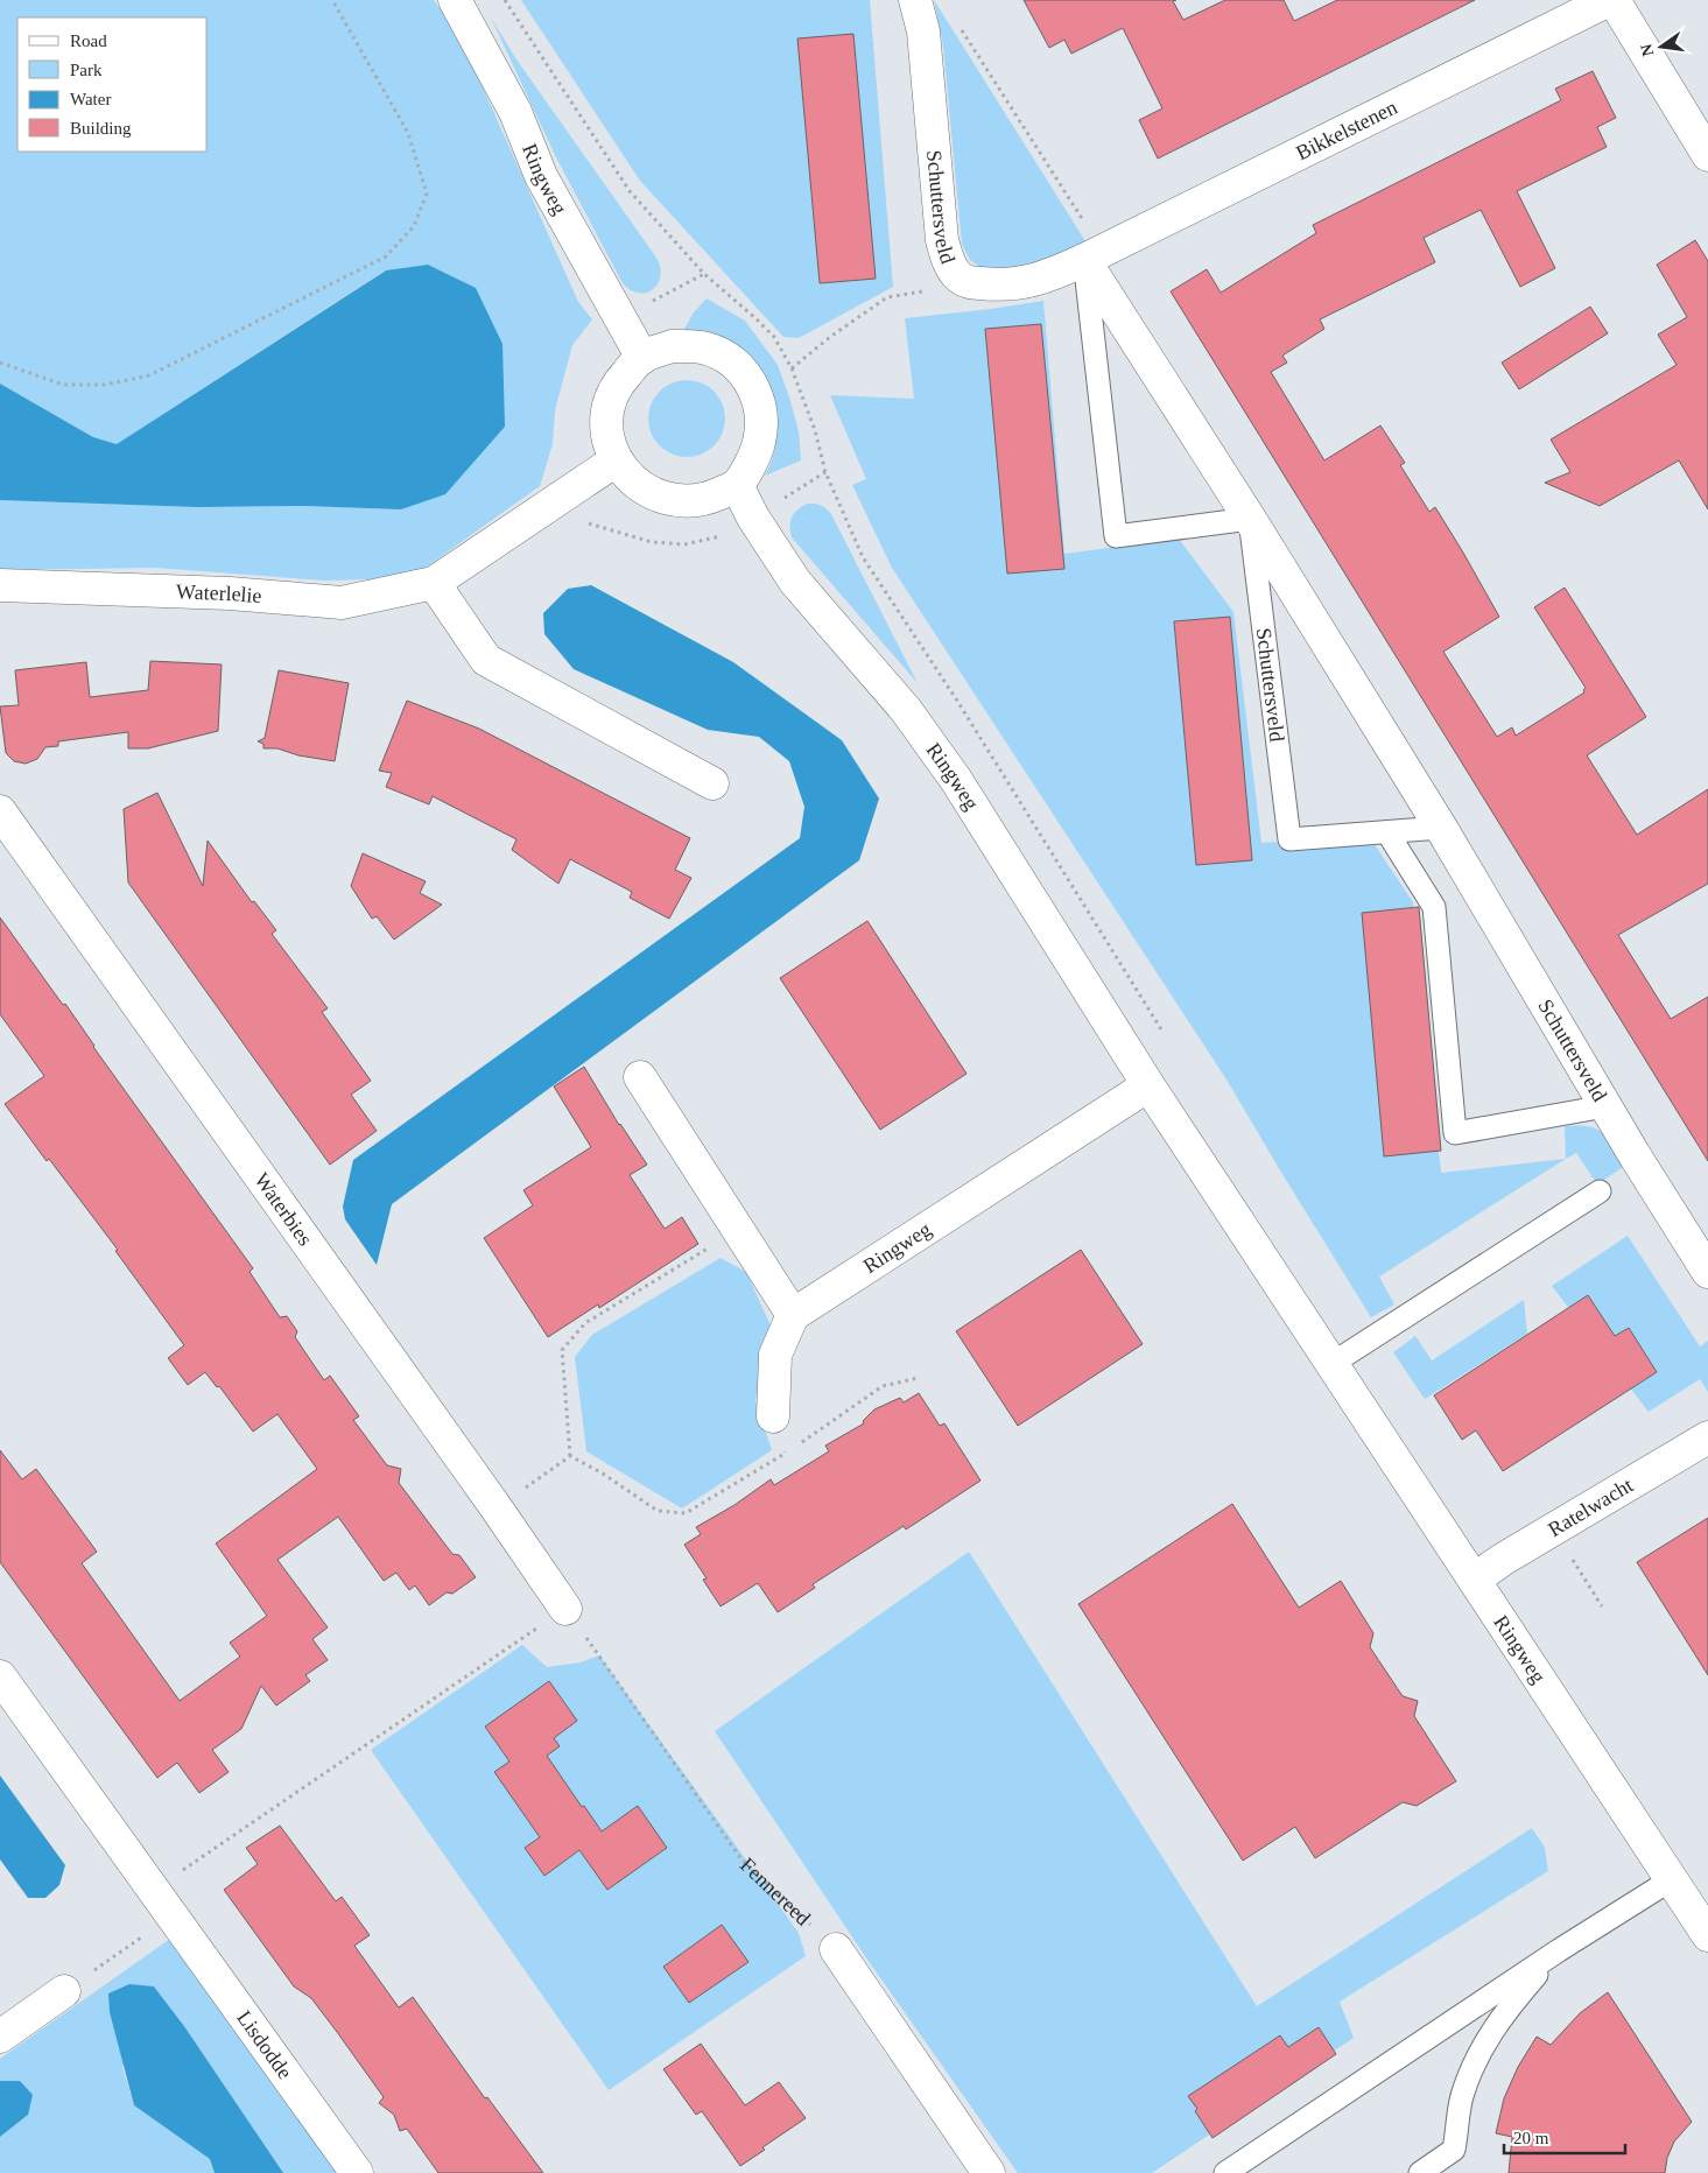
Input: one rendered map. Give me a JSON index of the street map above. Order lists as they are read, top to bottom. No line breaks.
{"streets":{"street":["Bikkelstenen","Ringweg","Schuttersveld","Waterlelie","Waterbies","Ratelwacht","Lisdodde"],"path":["Fennereed"]},"crossings":[["Bikkelstenen","Schuttersveld"],["Ringweg","Waterlelie"],["Ringweg","Ratelwacht"],["Waterbies","Fennereed"]],"legend":["Road","Park","Water","Building"],"scale_bar":"20 m","north":"left"}
